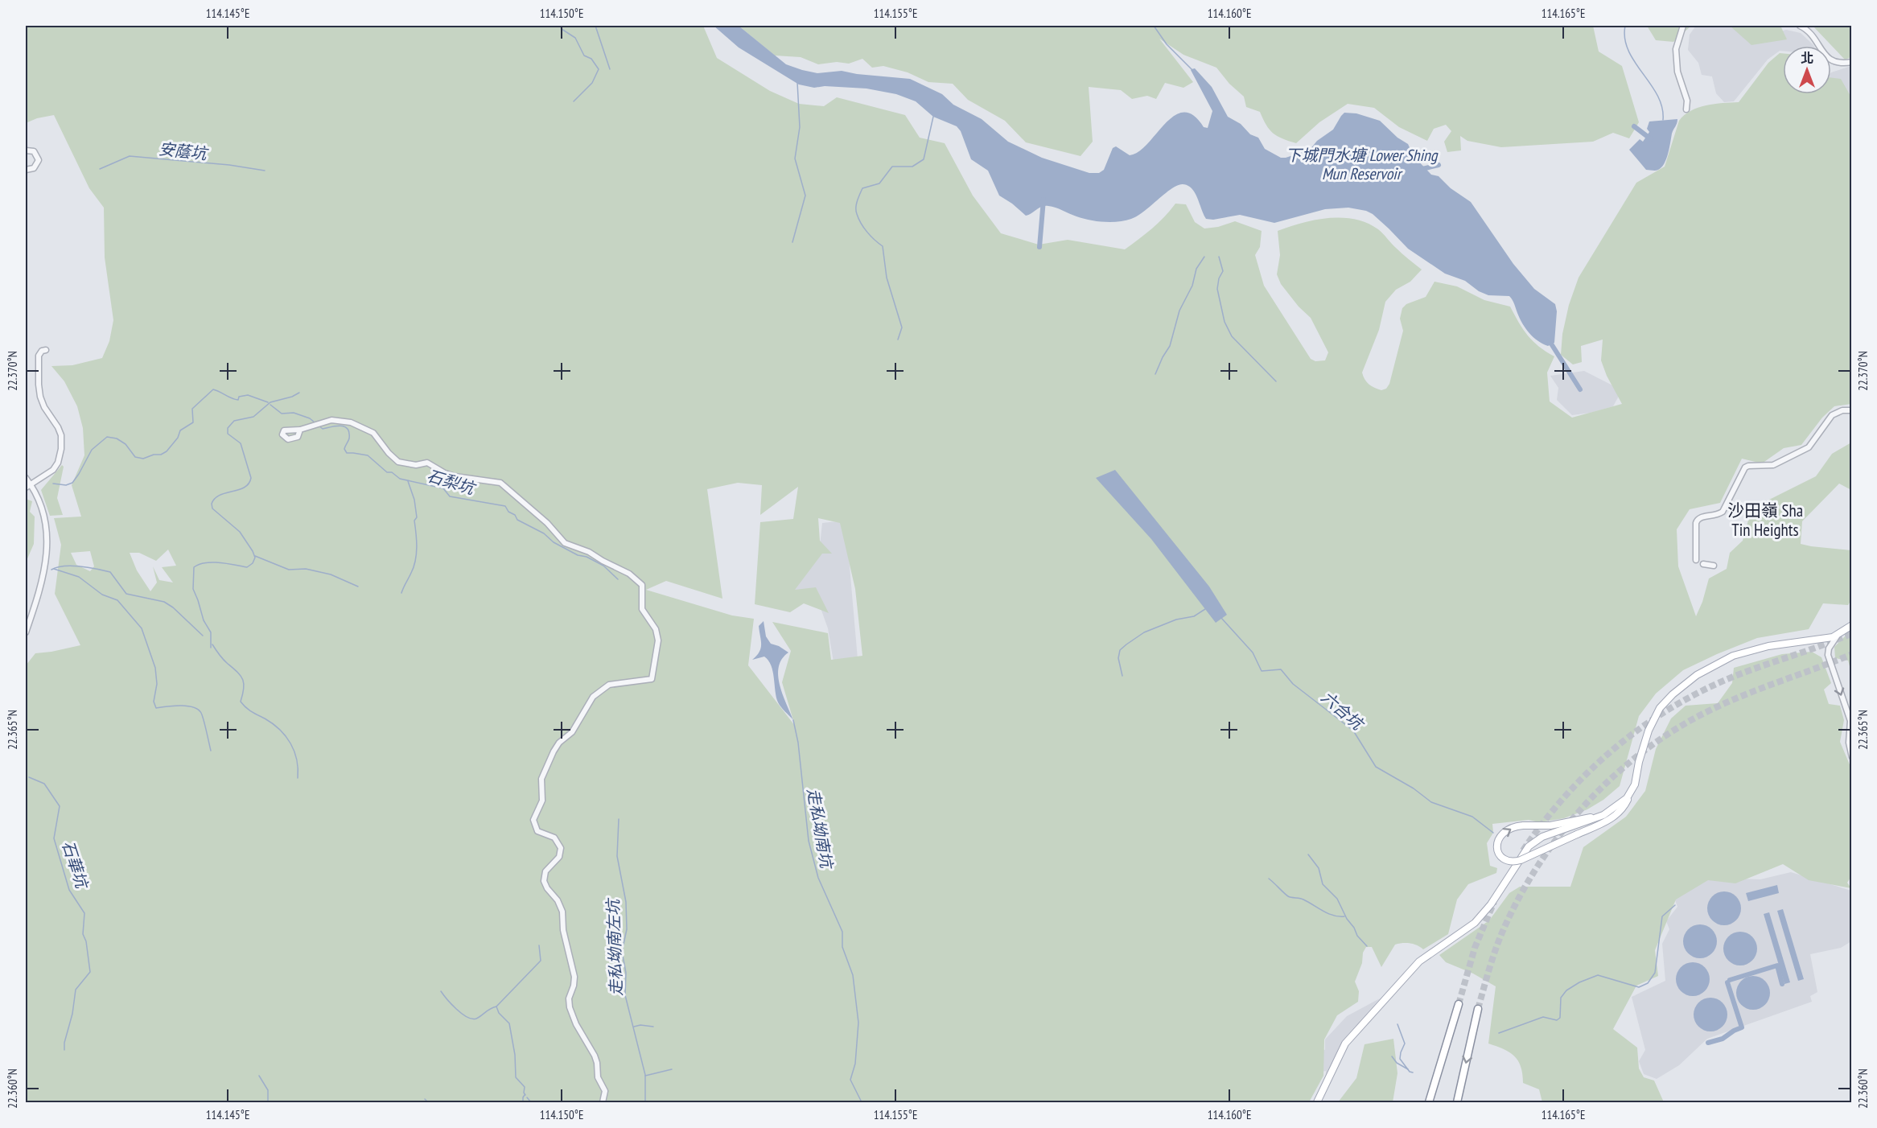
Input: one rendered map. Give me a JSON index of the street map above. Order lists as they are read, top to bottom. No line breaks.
{"districts":["沙田嶺 Sha Tin Heights"],"water":["安蔭坑","下城門水塘 Lower Shing Mun Reservoir","石梨坑","六合坑","走私坳南坑","石華坑","走私坳南左坑"],"north":"top","coordinates":["114.145°E","114.150°E","114.155°E","114.160°E","114.165°E","22.370°N","22.365°N","22.360°N"]}
